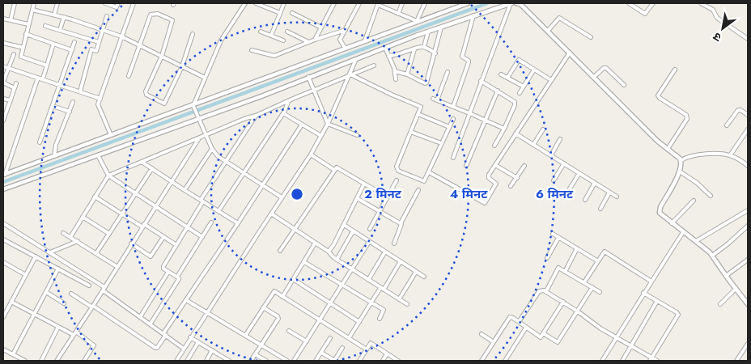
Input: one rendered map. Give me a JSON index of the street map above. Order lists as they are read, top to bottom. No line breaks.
{"north":"bottom left","rings":["2 मिनट","4 मिनट","6 मिनट"]}
